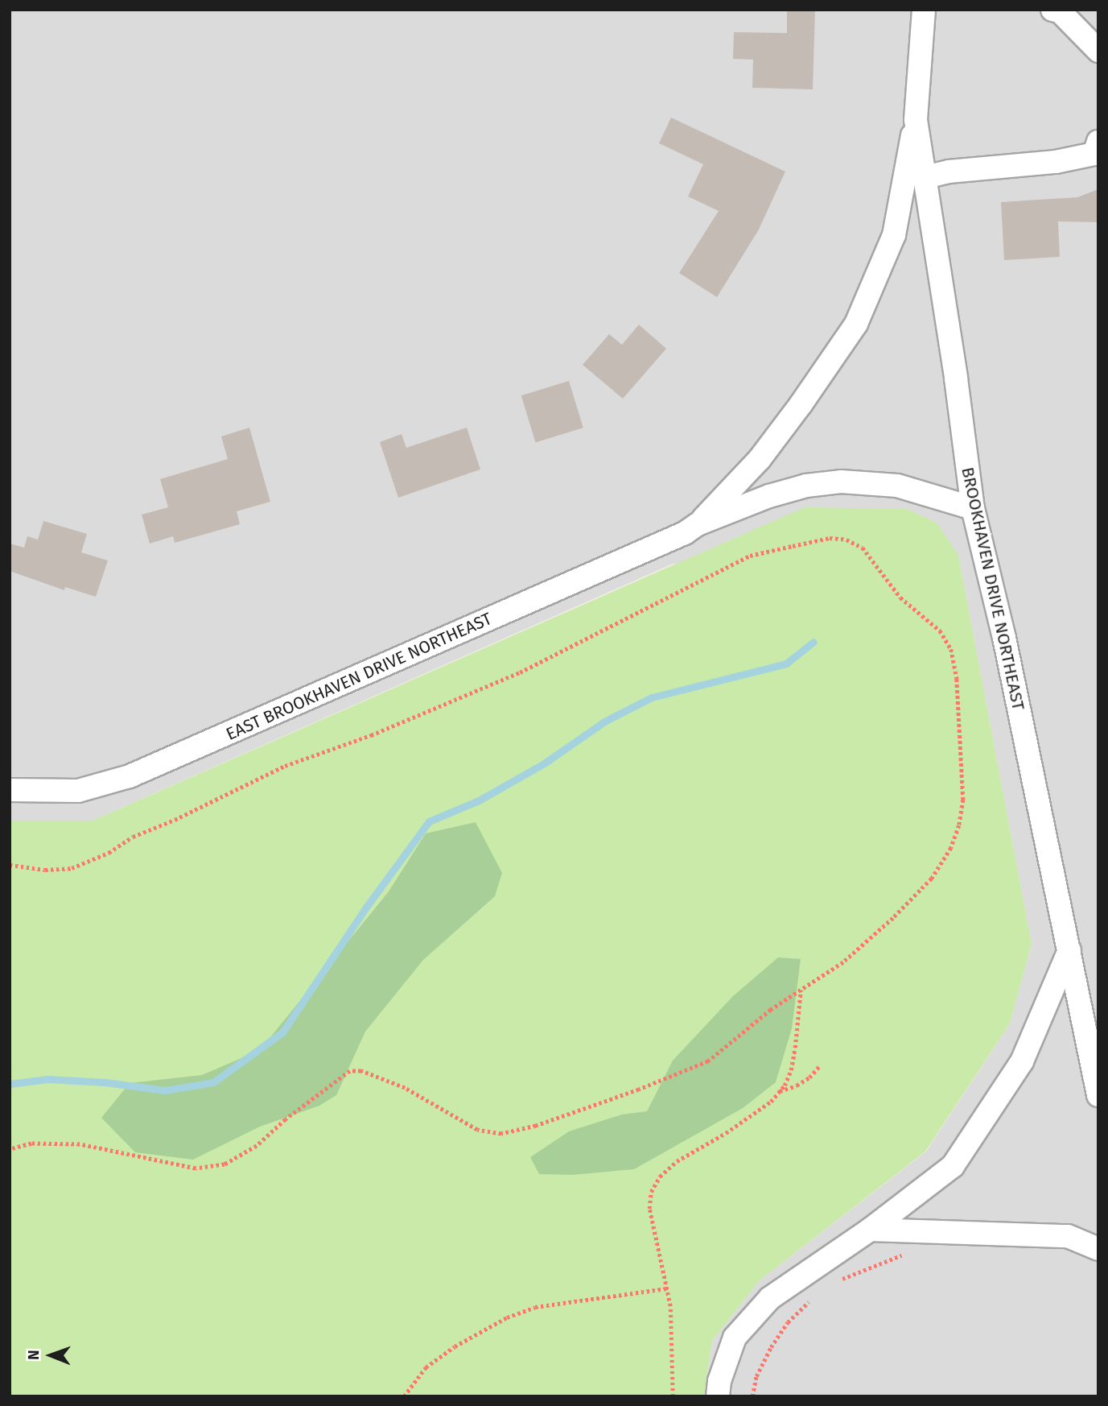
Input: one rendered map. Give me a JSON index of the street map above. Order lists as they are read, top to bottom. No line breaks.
{"streets":{"street":["BROOKHAVEN DRIVE NORTHEAST","EAST BROOKHAVEN DRIVE NORTHEAST"]},"crossings":[["BROOKHAVEN DRIVE NORTHEAST","EAST BROOKHAVEN DRIVE NORTHEAST"]],"north":"left"}
